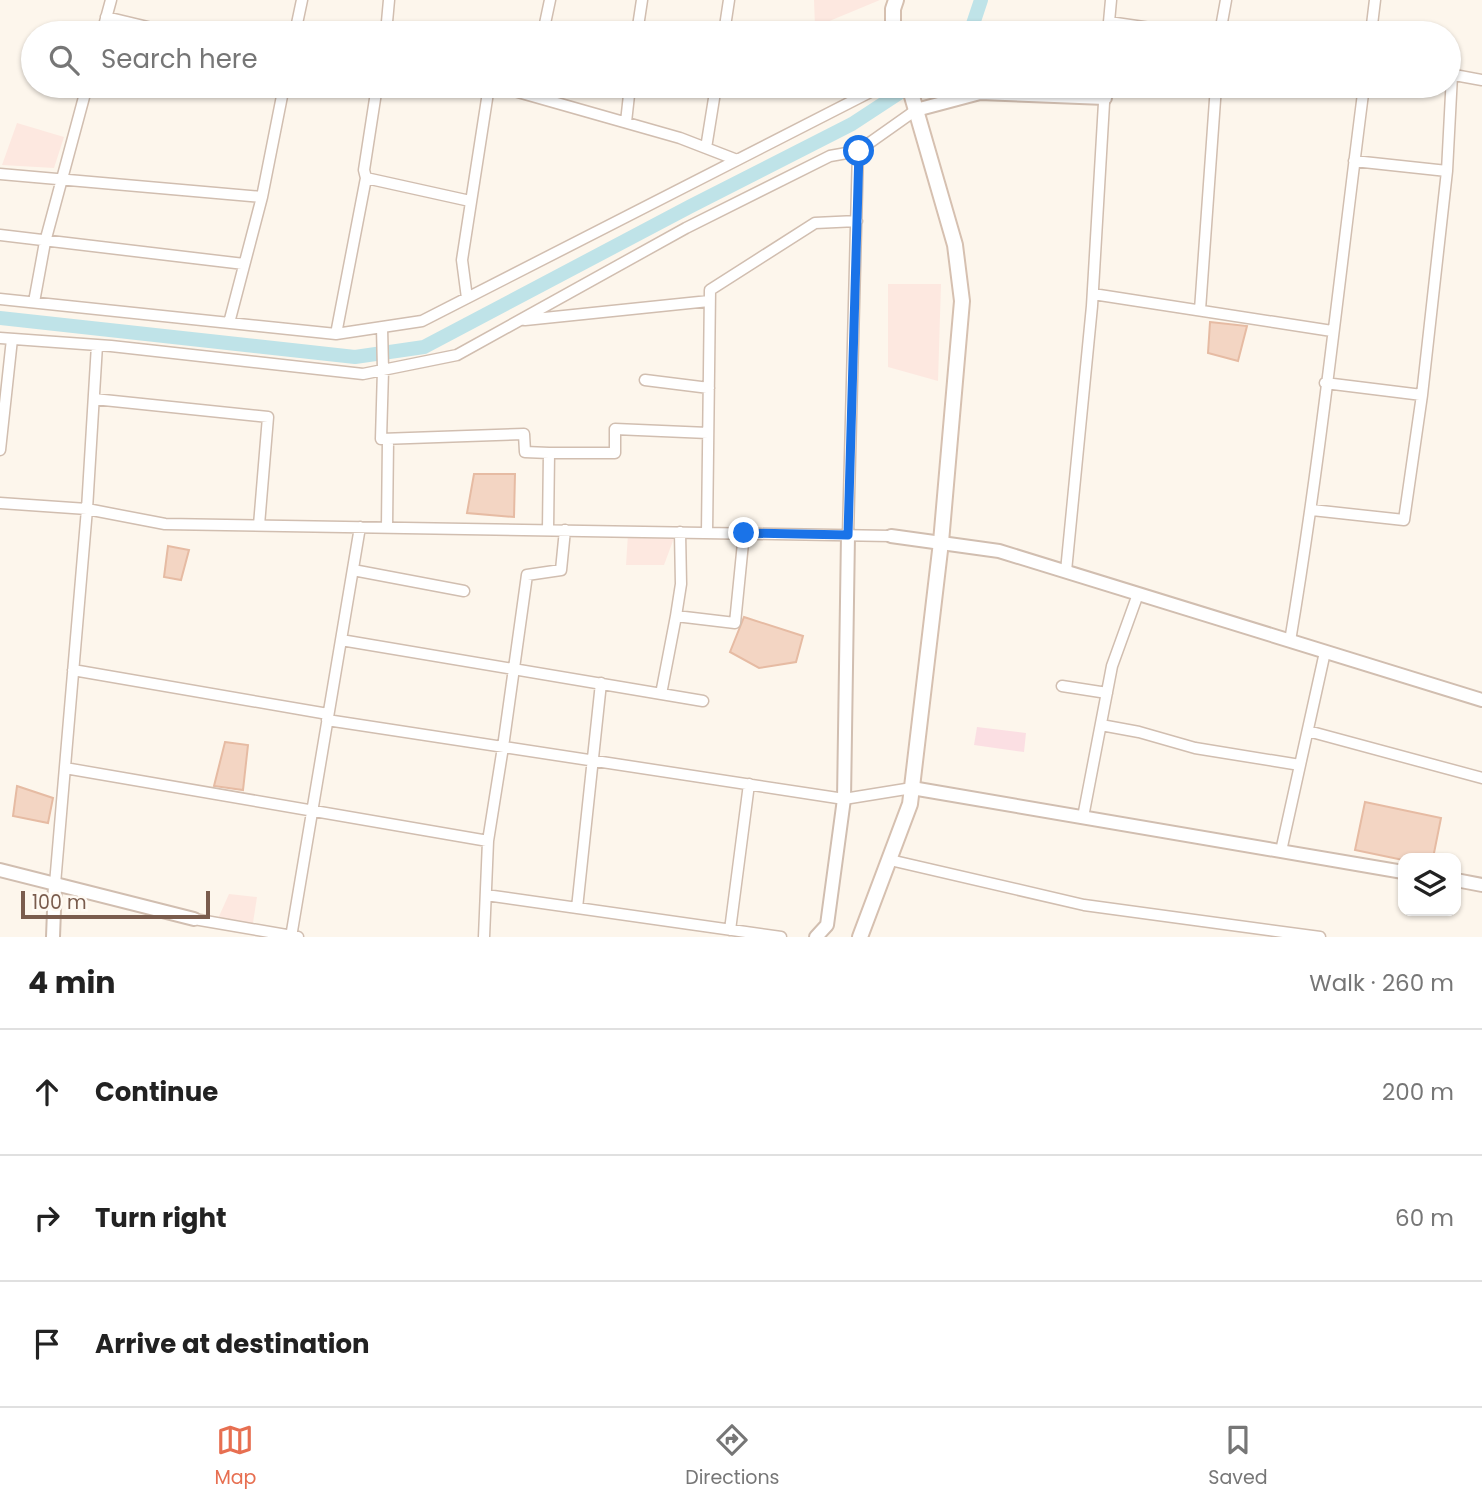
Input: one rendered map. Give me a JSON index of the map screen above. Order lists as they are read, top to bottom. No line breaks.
{"scale_bar":"100 m","page":{"search":"Search here","scale":"100 m","heading":["4 min","Walk · 260 m"],"list":[["Continue","200 m"],["Turn right","60 m"],"Arrive at destination"],"nav":["Map","Directions","Saved"]}}
